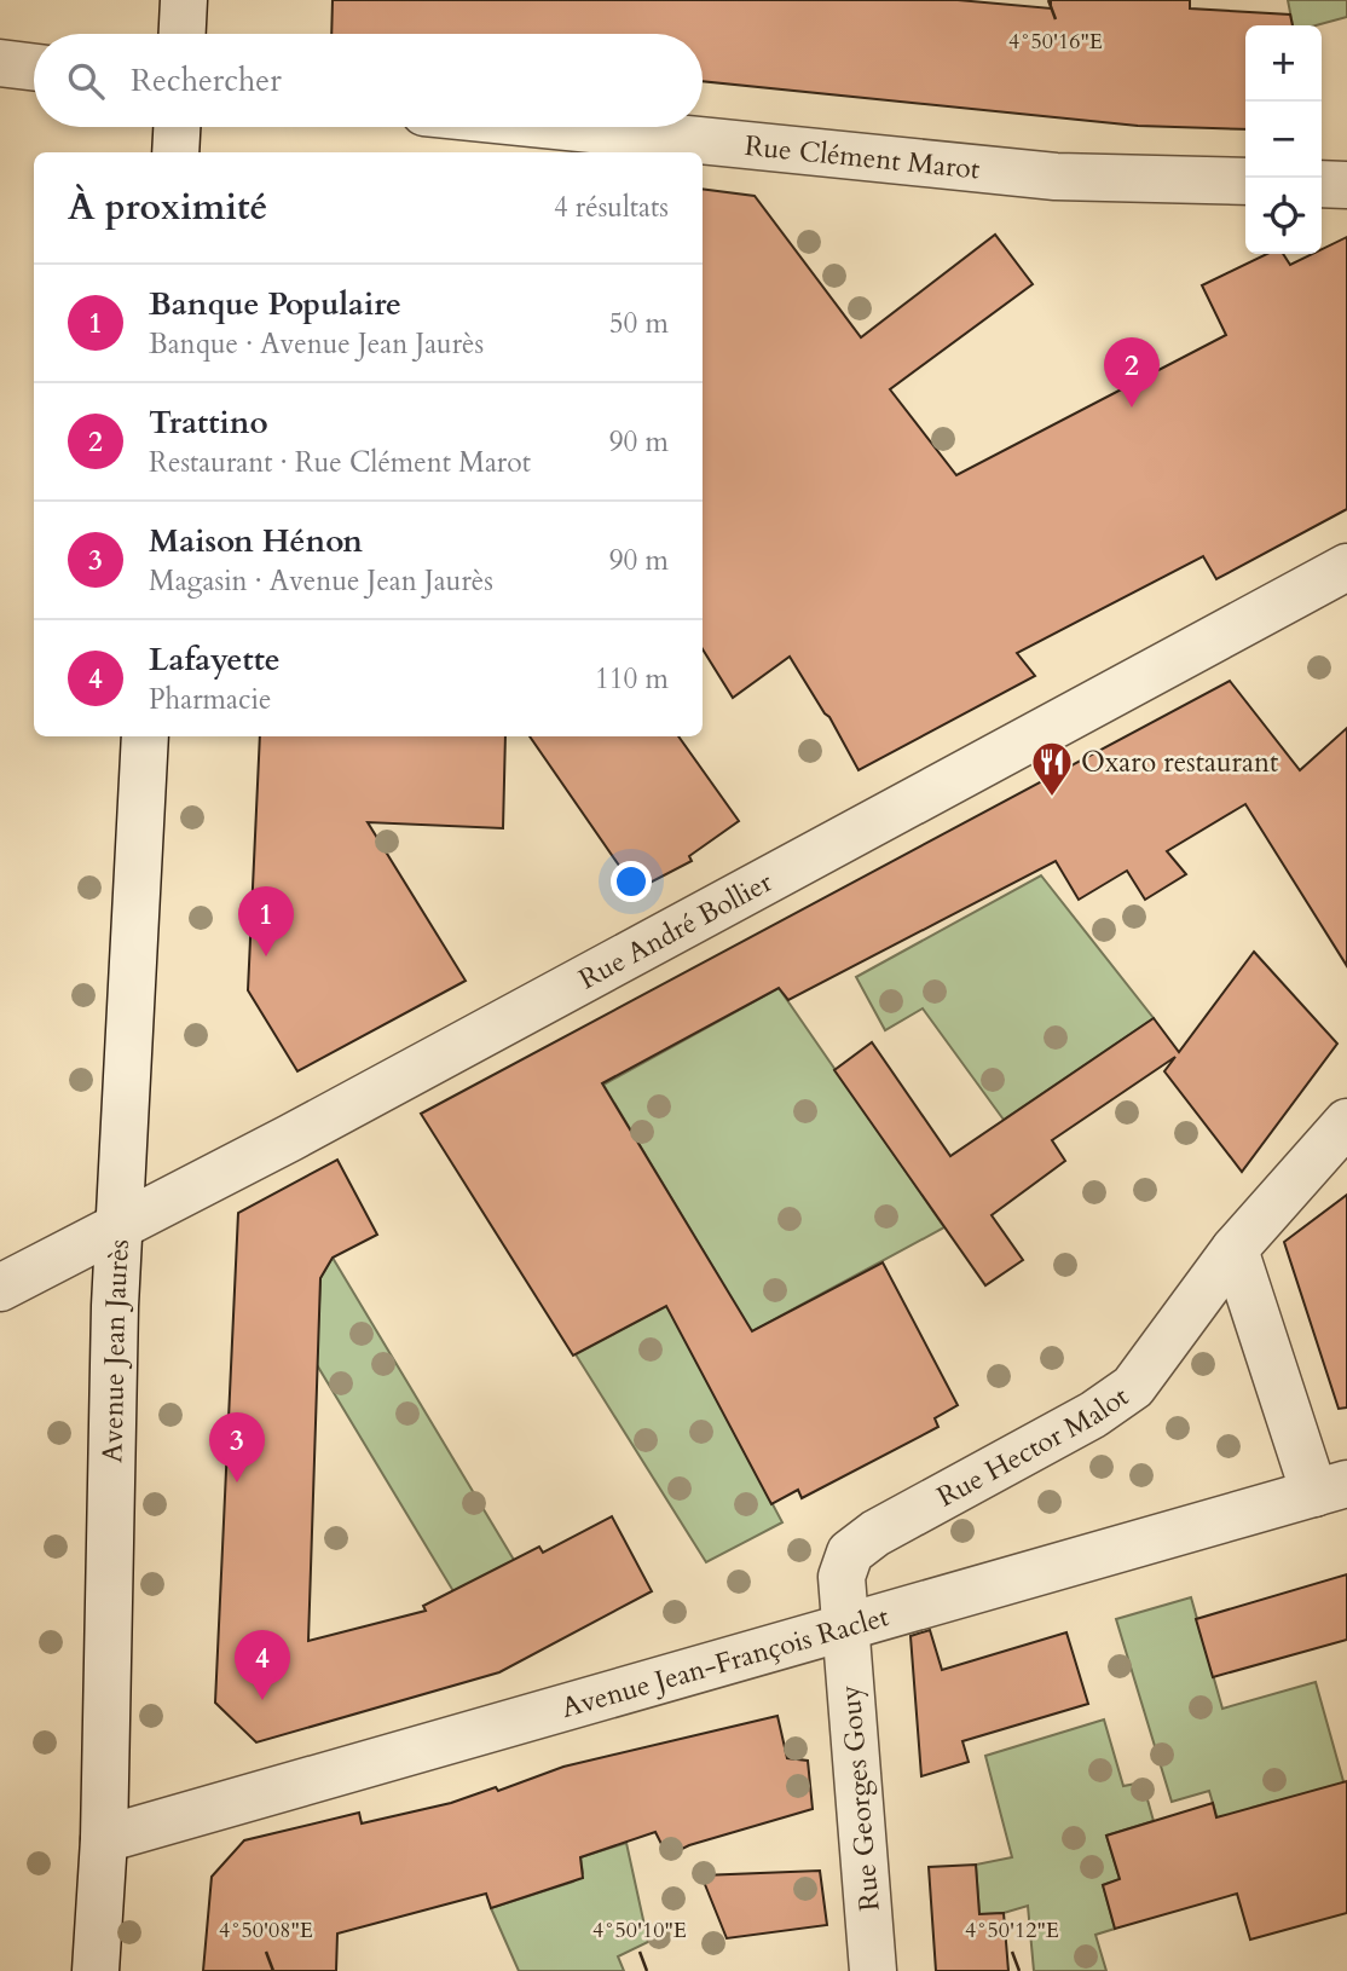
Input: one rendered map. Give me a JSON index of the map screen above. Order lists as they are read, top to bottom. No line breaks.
{"streets":{"street":["Rue Clément Marot","Rue André Bollier","Avenue Jean Jaurès","Rue Hector Malot","Avenue Jean-François Raclet","Rue Georges Gouy"]},"crossings":[["Rue André Bollier","Avenue Jean Jaurès"],["Avenue Jean Jaurès","Avenue Jean-François Raclet"],["Rue Hector Malot","Avenue Jean-François Raclet"],["Rue Hector Malot","Rue Georges Gouy"],["Avenue Jean-François Raclet","Rue Georges Gouy"]],"places":{"restaurant":["Oxaro restaurant"]},"page":{"map_buttons":["+","−"],"search":"Rechercher","heading":["À proximité","4 résultats"],"list":[{"mark":"1","name":"Banque Populaire","note":"Banque · Avenue Jean Jaurès","value":"50 m"},{"mark":"2","name":"Trattino","note":"Restaurant · Rue Clément Marot","value":"90 m"},{"mark":"3","name":"Maison Hénon","note":"Magasin · Avenue Jean Jaurès","value":"90 m"},{"mark":"4","name":"Lafayette","note":"Pharmacie","value":"110 m"}],"pins":["2","1","3","4"]},"coordinates":["4°50'16\"E","4°50'08\"E","4°50'10\"E","4°50'12\"E"]}
